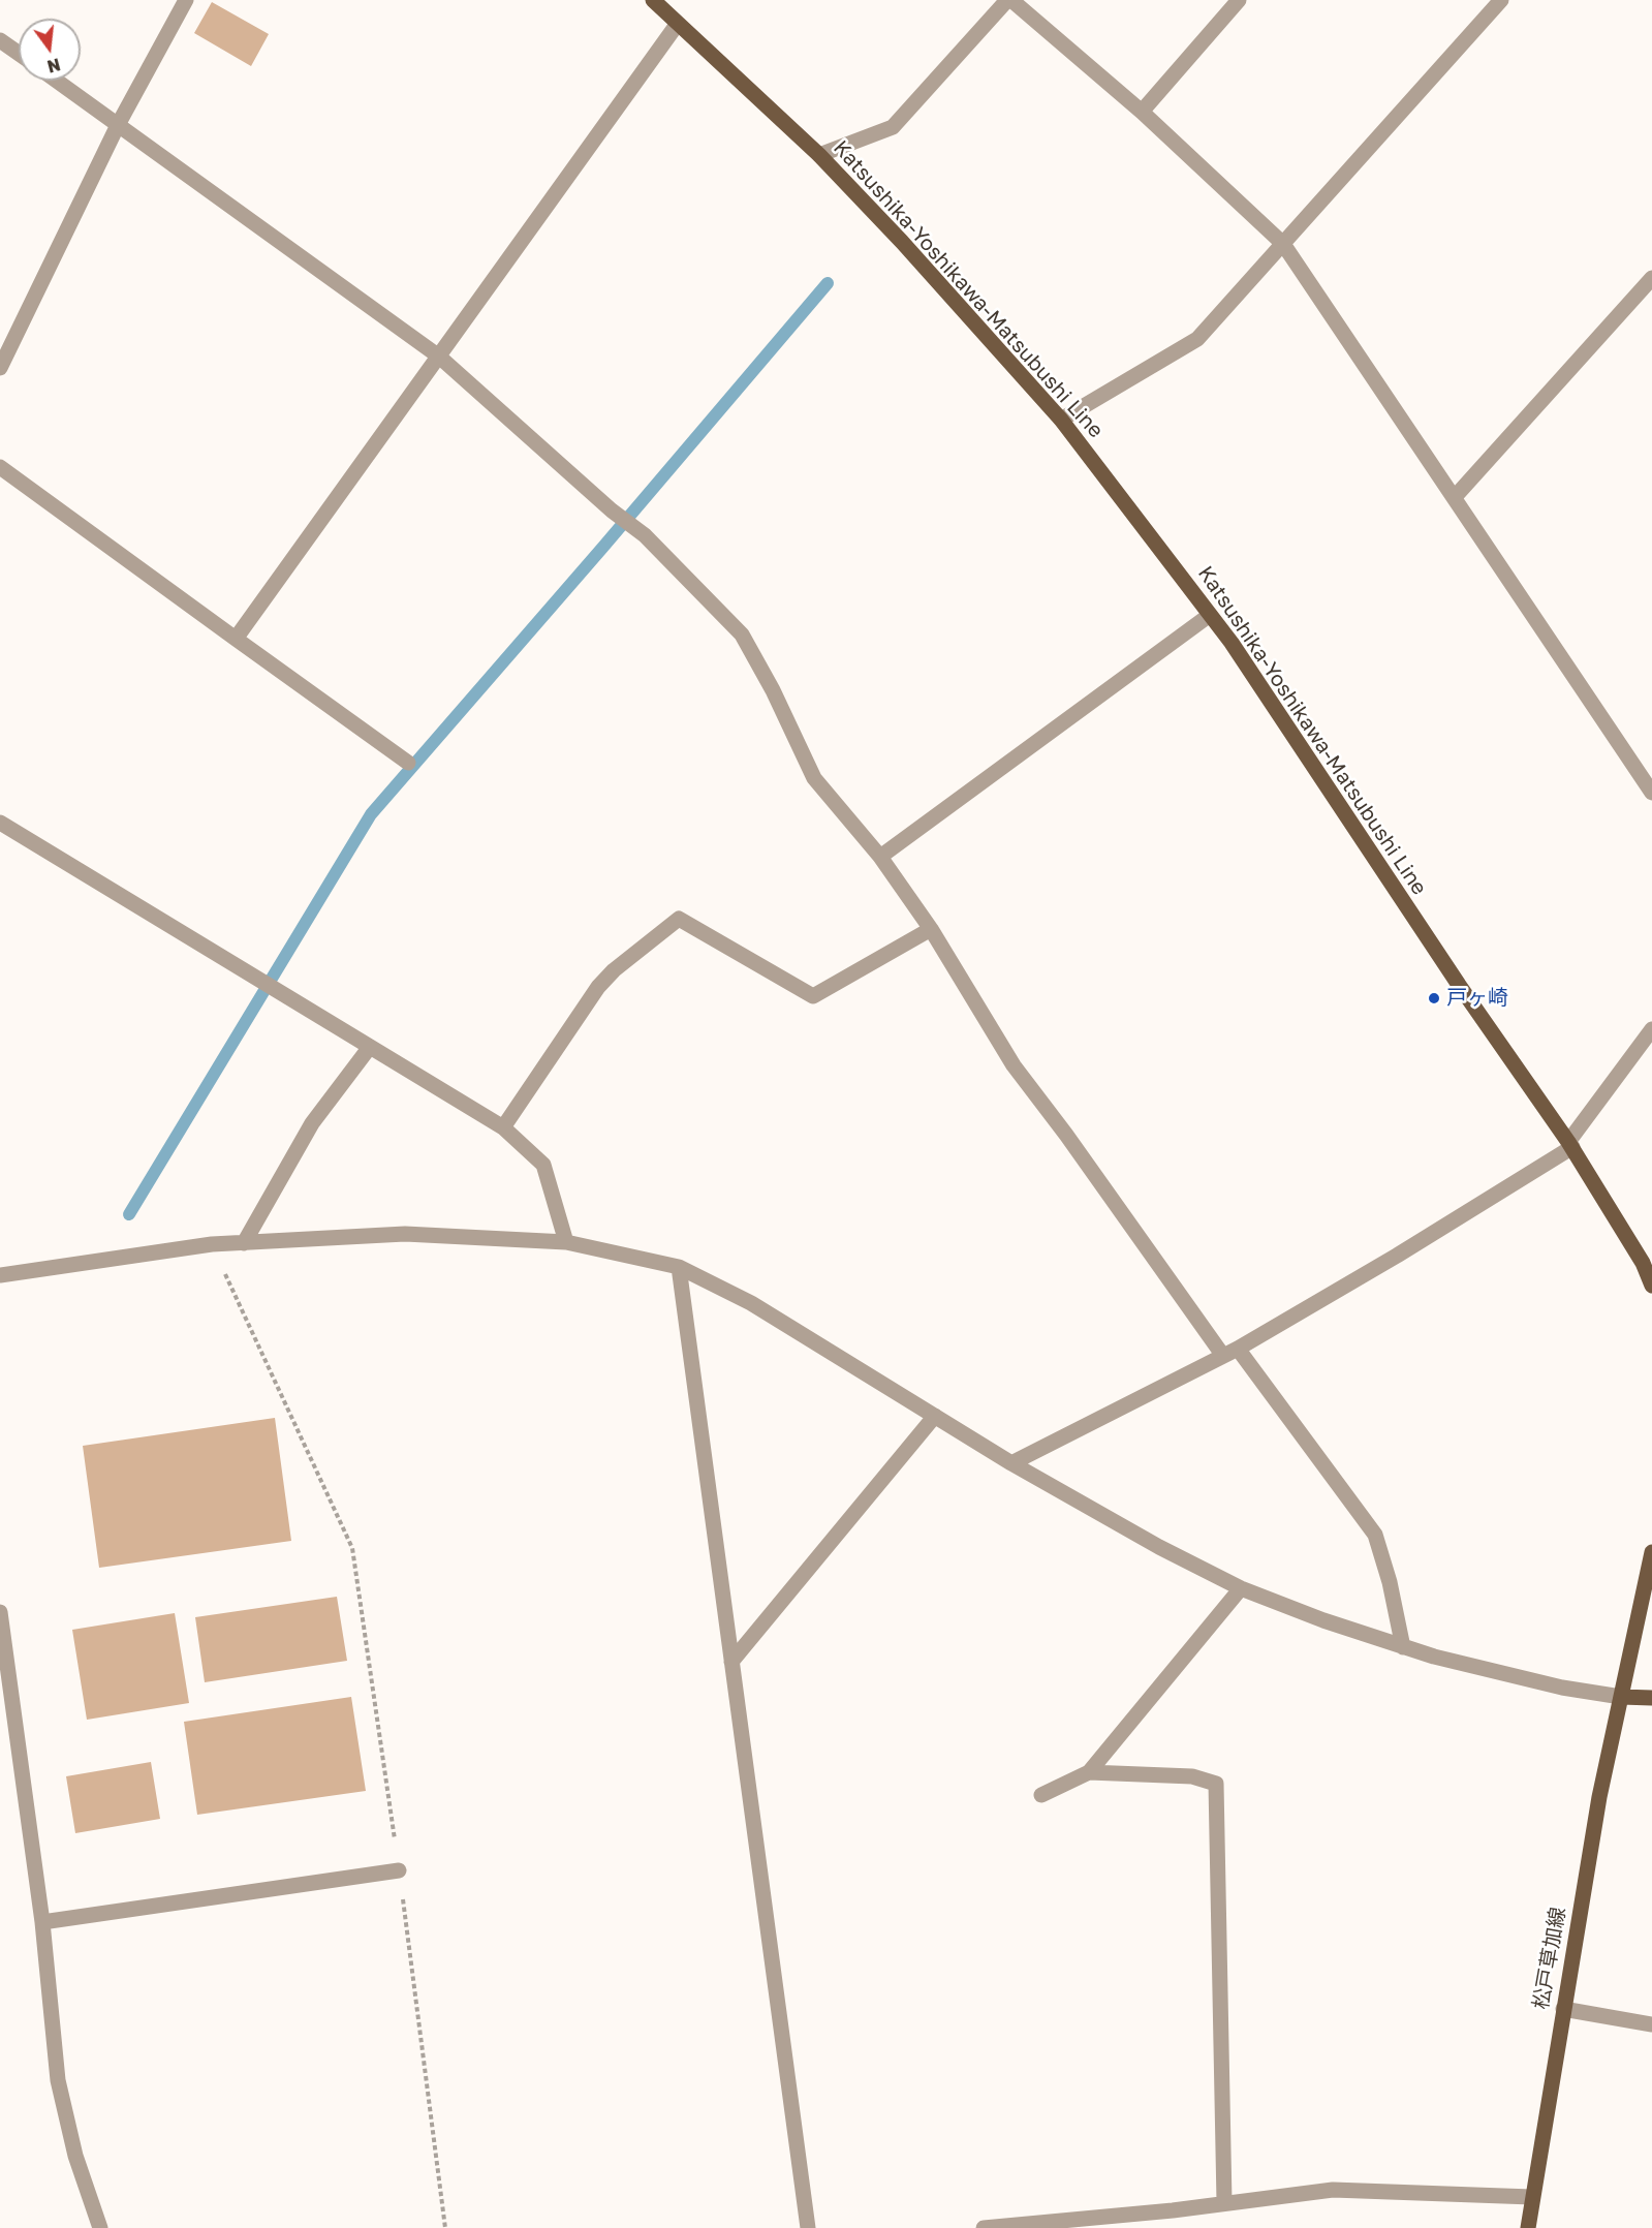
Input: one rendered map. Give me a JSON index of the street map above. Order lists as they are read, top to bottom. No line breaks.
{"streets":{"main road":["Katsushika-Yoshikawa-Matsubushi Line","松戸草加線"]},"places":["戸ヶ崎"],"north":"bottom"}
